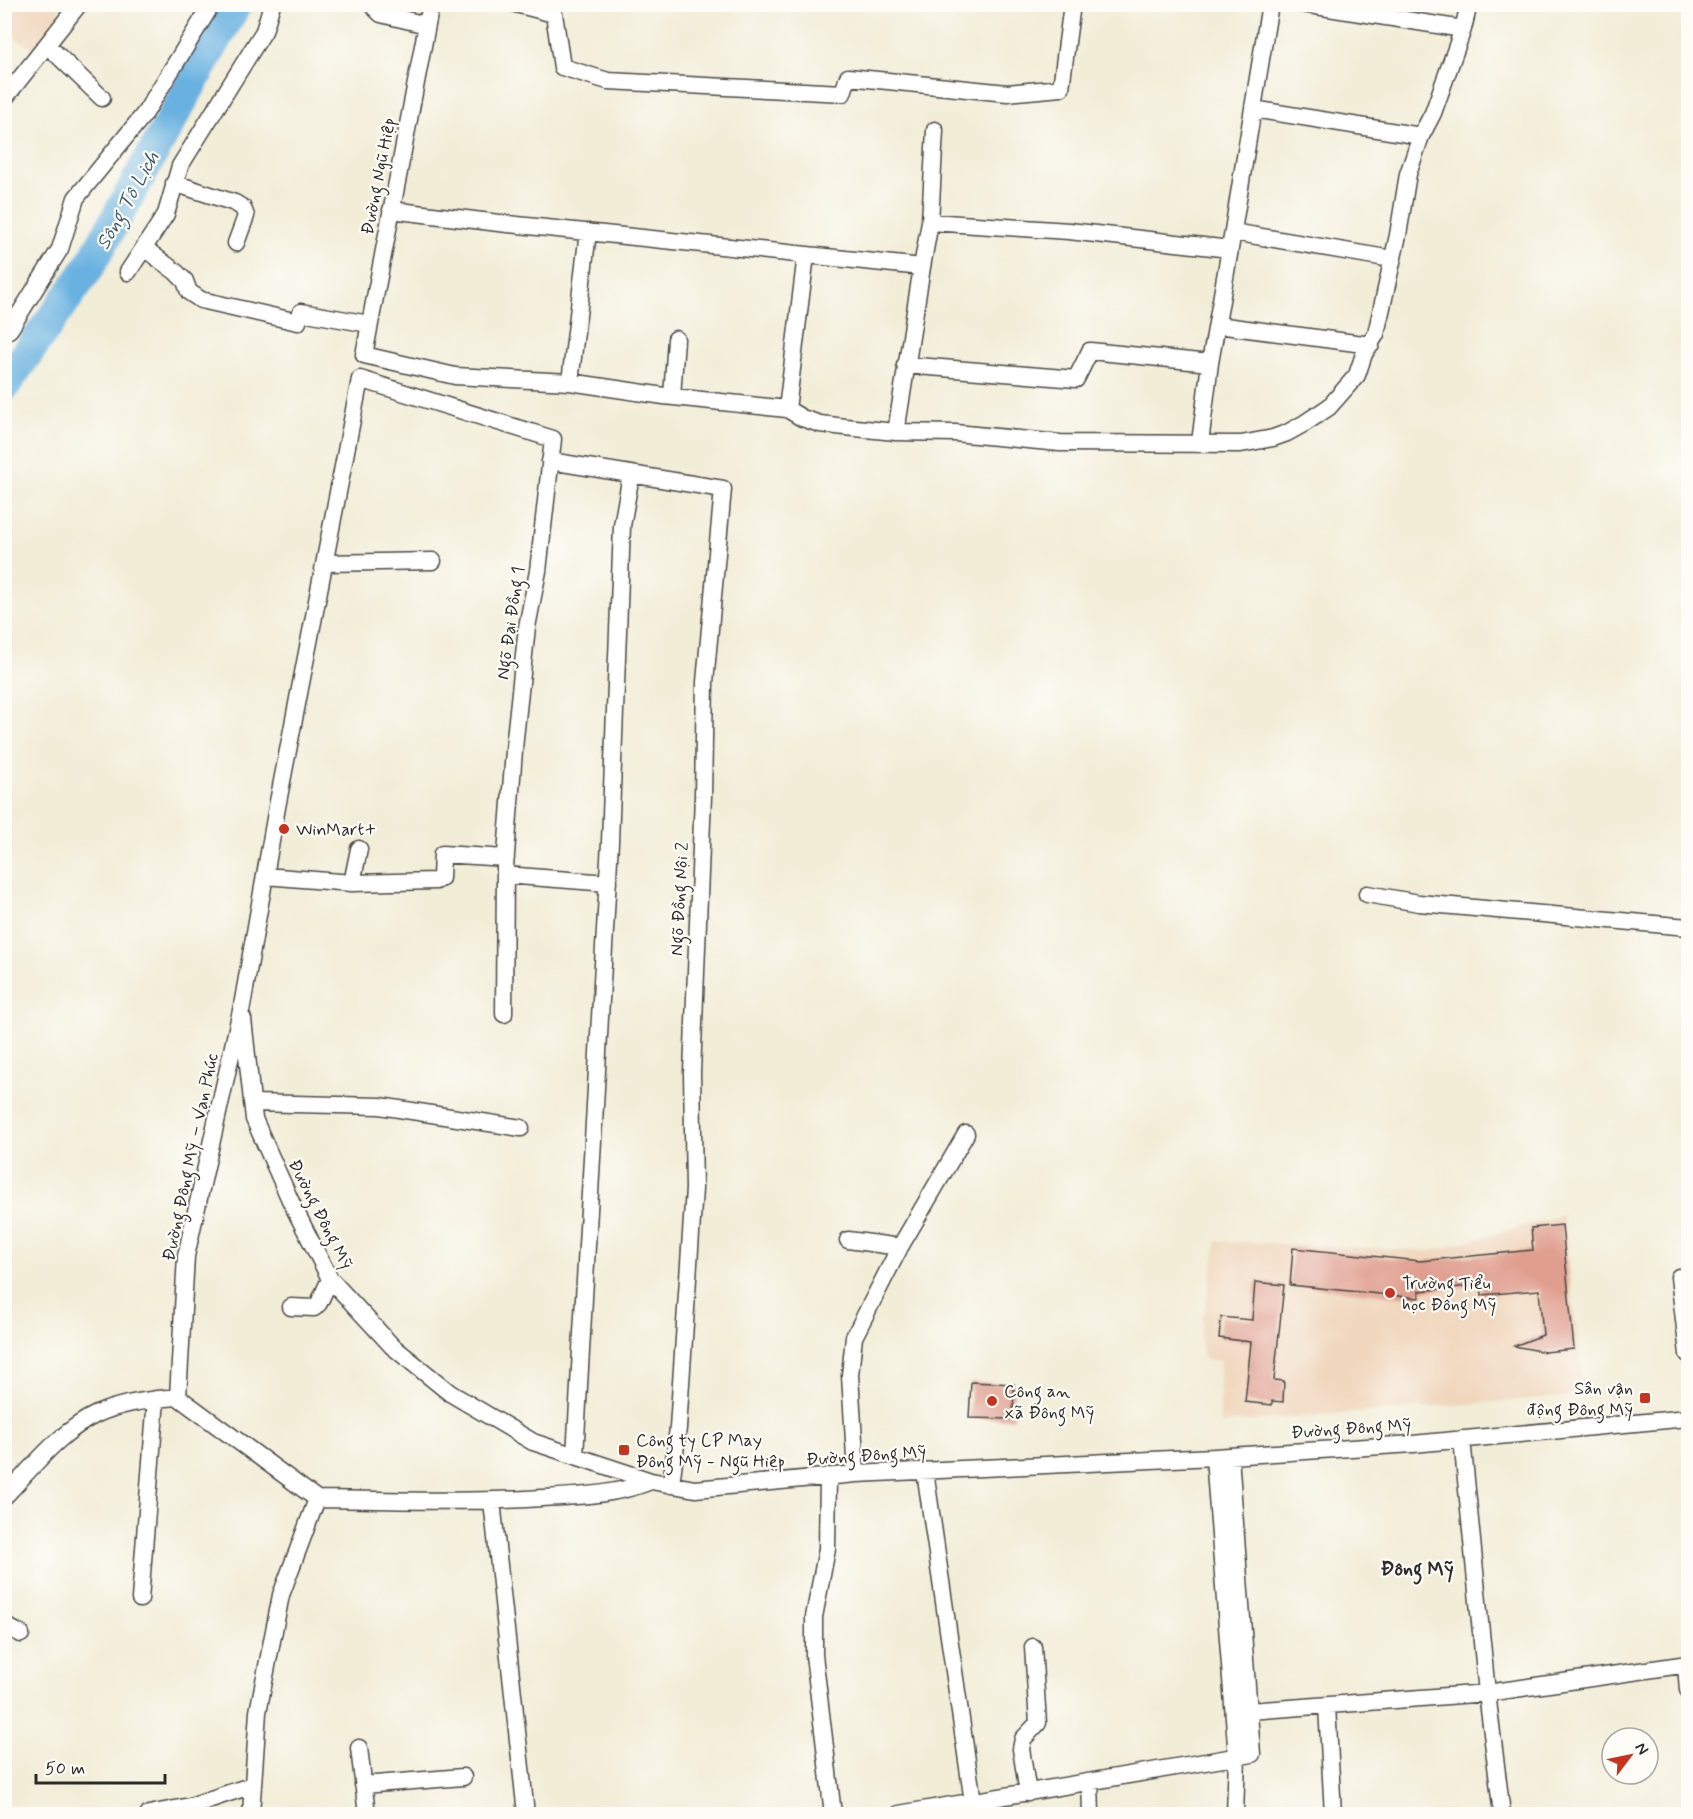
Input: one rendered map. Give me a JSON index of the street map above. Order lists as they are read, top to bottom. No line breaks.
{"streets":{"street":["Đường Ngũ Hiệp","Ngõ Đại Đồng 1","Ngõ Đồng Nội 2","Đường Đông Mỹ – Vạn Phúc","Đường Đông Mỹ"]},"crossings":[["Ngõ Đại Đồng 1","Ngõ Đồng Nội 2"],["Ngõ Đồng Nội 2","Đường Đông Mỹ"],["Đường Đông Mỹ – Vạn Phúc","Đường Đông Mỹ"]],"districts":["Đông Mỹ"],"water":["Sông Tô Lịch"],"places":{"other":["WinMart+","Trường Tiểu học Đông Mỹ","Công an xã Đông Mỹ"],"transit":["Sân vận động Đông Mỹ","Công ty CP May Đông Mỹ - Ngũ Hiệp"]},"scale_bar":"50 m","north":"top right"}
